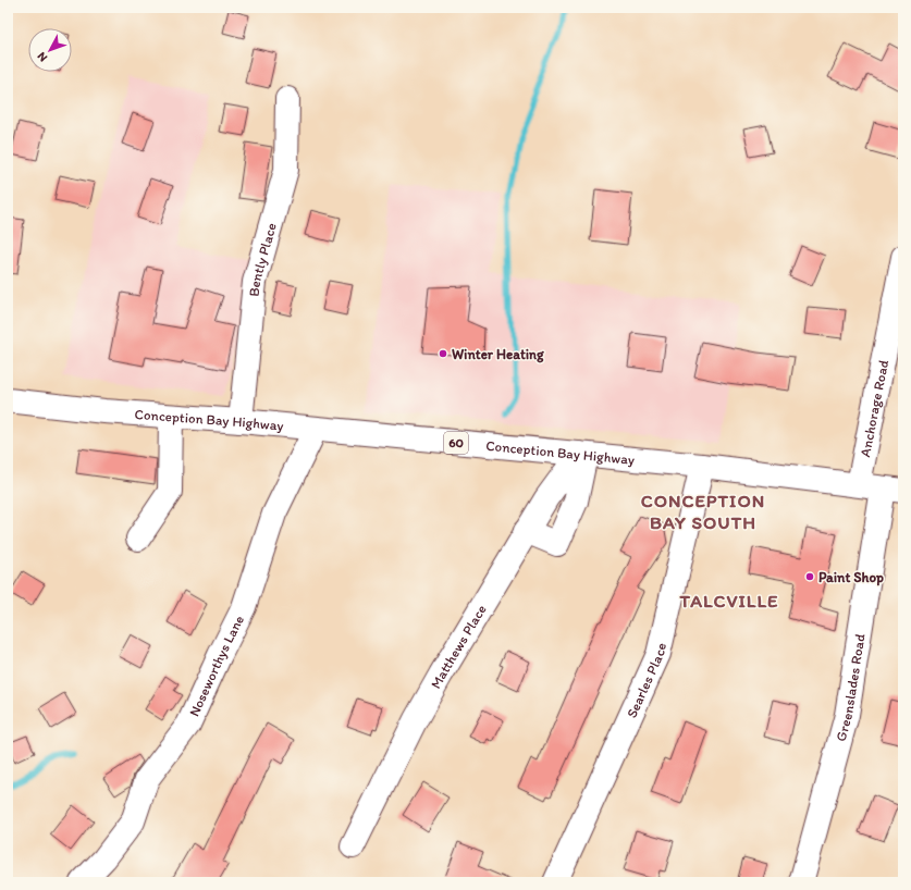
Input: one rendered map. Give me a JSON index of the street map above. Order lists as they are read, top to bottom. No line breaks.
{"streets":{"street":["Bently Place","Anchorage Road","Conception Bay Highway","60","Matthews Place","Noseworthys Lane","Searles Place","Greenslades Road"]},"crossings":[["Bently Place","Conception Bay Highway"],["Anchorage Road","Conception Bay Highway"],["Conception Bay Highway","Matthews Place"],["Conception Bay Highway","Noseworthys Lane"],["Conception Bay Highway","Searles Place"],["Conception Bay Highway","Greenslades Road"]],"districts":["CONCEPTION BAY SOUTH","TALCVILLE"],"places":["Winter Heating","Paint Shop"],"north":"bottom left"}
